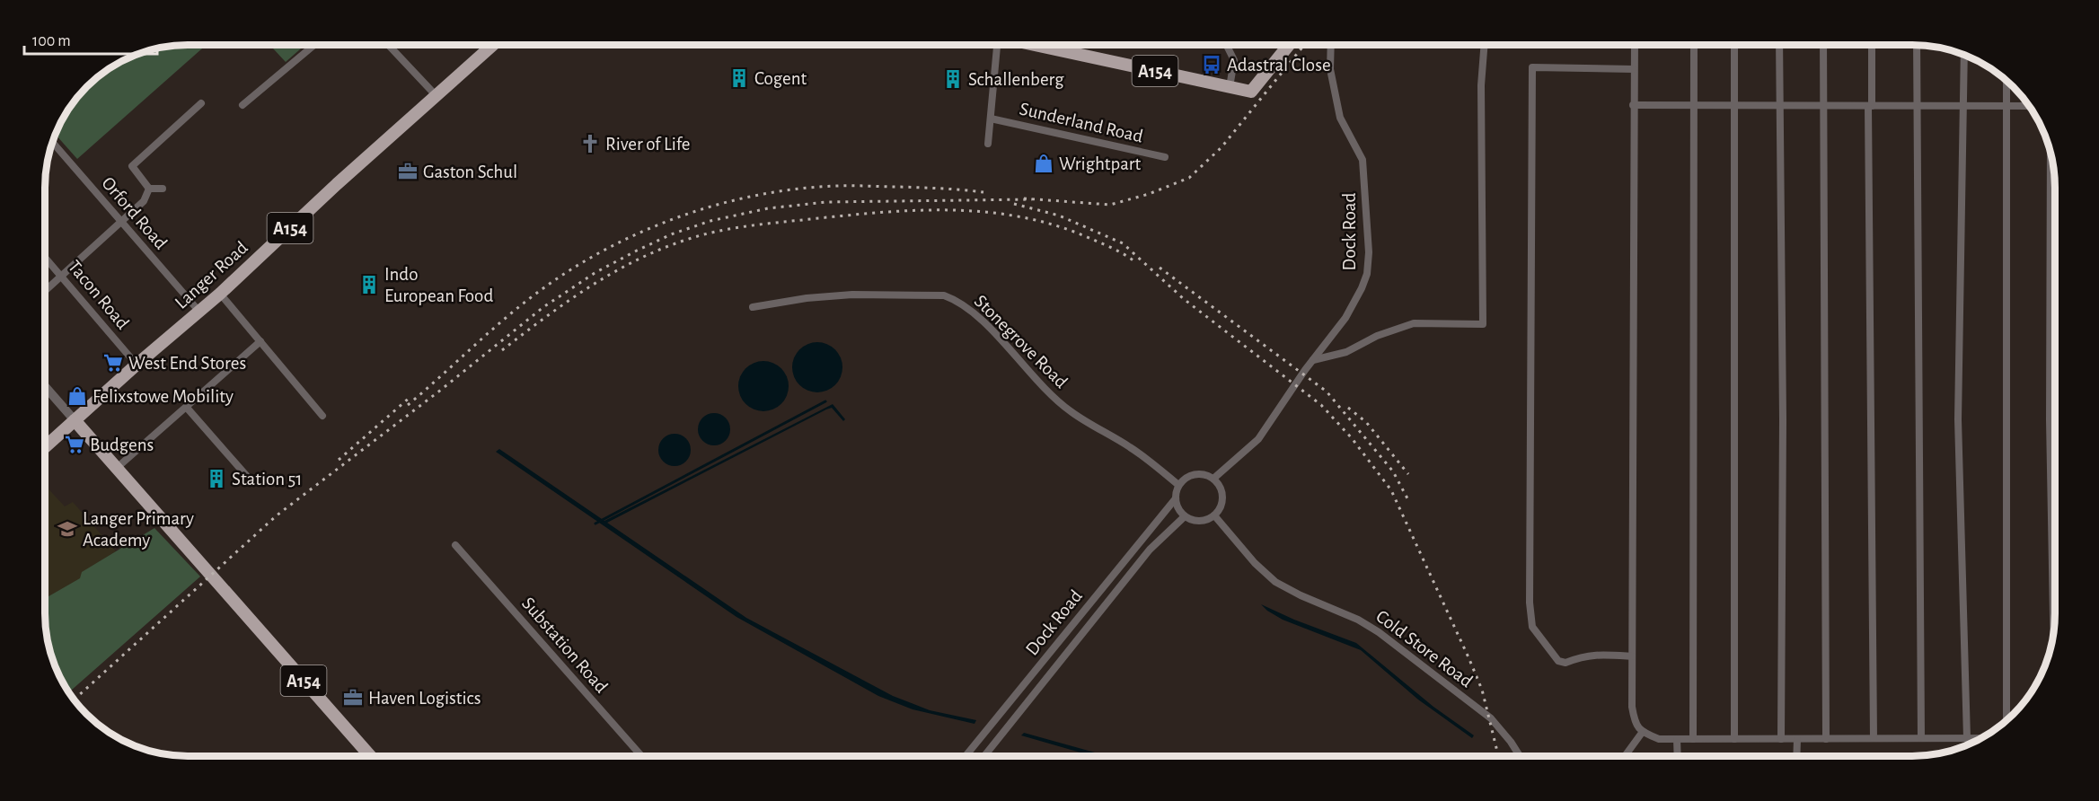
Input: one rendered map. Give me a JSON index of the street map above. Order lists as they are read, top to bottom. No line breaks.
{"streets":{"main road":["A154","Langer Road"],"street":["Sunderland Road","Orford Road","Dock Road","Tacon Road","Stonegrove Road","Substation Road","Cold Store Road"]},"crossings":[["A154","Langer Road"],["Orford Road","Langer Road"],["Dock Road","Stonegrove Road"],["Dock Road","Cold Store Road"],["Langer Road","Tacon Road"],["Stonegrove Road","Cold Store Road"]],"places":{"bus stop":["Adastral Close"],"building":["Cogent","Schallenberg","Indo European Food","Station 51"],"church":["River of Life"],"shop":["Wrightpart","Felixstowe Mobility"],"office":["Gaston Schul","Haven Logistics"],"supermarket":["West End Stores","Budgens"],"school or university":["Langer Primary Academy"]},"scale_bar":"100 m"}
